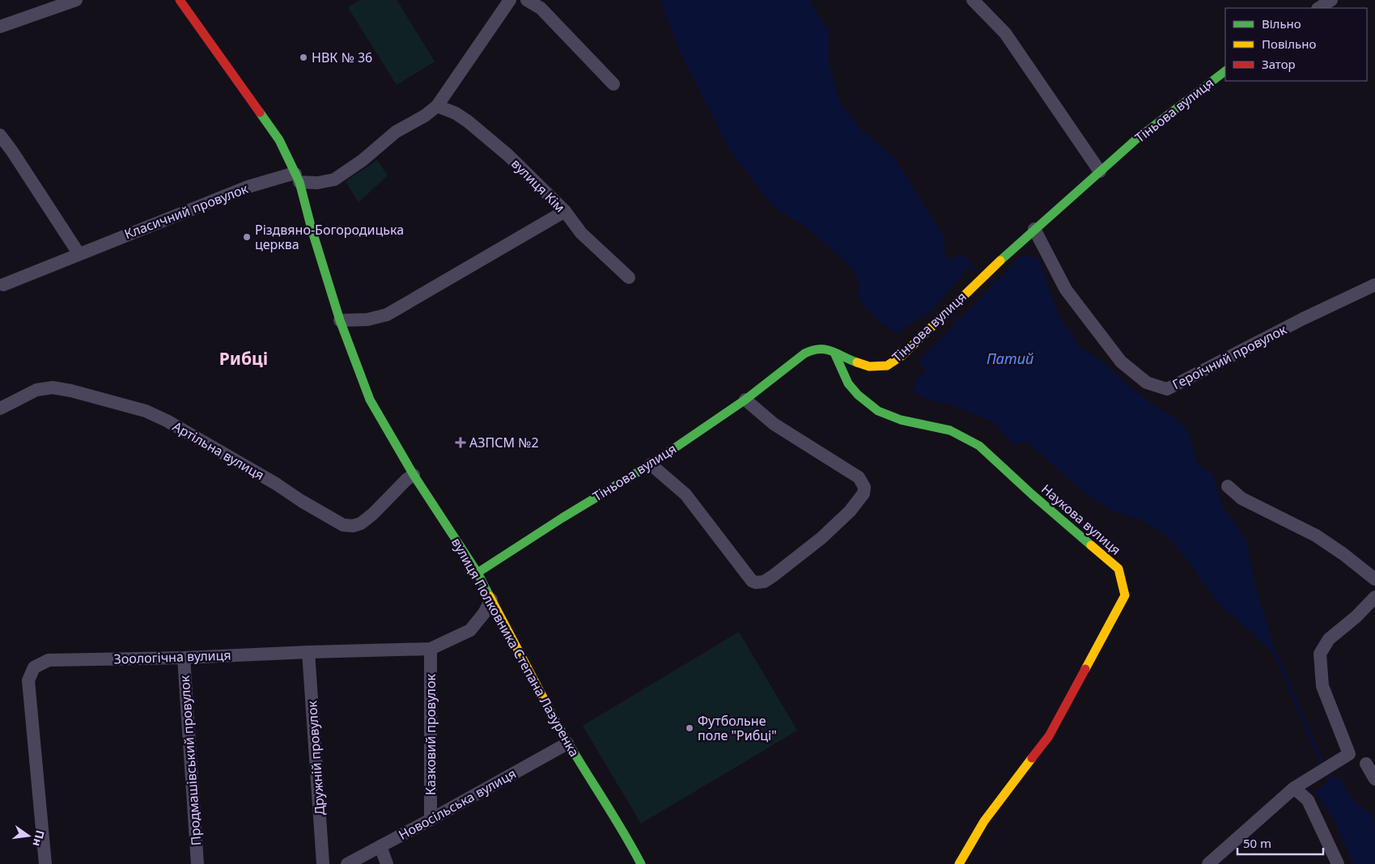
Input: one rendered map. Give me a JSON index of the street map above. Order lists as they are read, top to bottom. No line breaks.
{"streets":{"street":["Тіньова вулиця","вулиця Кім","Класичний провулок","Героїчний провулок","Артільна вулиця","Наукова вулиця","вулиця Полковника Степана Лазуренка","Зоологічна вулиця","Казковий провулок","Дружній провулок","Продмашівський провулок","Новосільська вулиця"]},"crossings":[["Тіньова вулиця","Героїчний провулок"],["Тіньова вулиця","Наукова вулиця"],["Тіньова вулиця","вулиця Полковника Степана Лазуренка"],["вулиця Кім","Класичний провулок"],["Класичний провулок","вулиця Полковника Степана Лазуренка"],["Артільна вулиця","вулиця Полковника Степана Лазуренка"],["вулиця Полковника Степана Лазуренка","Зоологічна вулиця"],["вулиця Полковника Степана Лазуренка","Новосільська вулиця"],["Зоологічна вулиця","Казковий провулок"],["Зоологічна вулиця","Дружній провулок"],["Зоологічна вулиця","Продмашівський провулок"],["Казковий провулок","Новосільська вулиця"]],"districts":["Рибці"],"water":["Патий"],"places":{"other":["НВК № 36","Різдвяно-Богородицька церква","Футбольне поле \"Рибці\""],"health":["АЗПСМ №2"]},"legend":["Вільно","Повільно","Затор"],"scale_bar":"50 m","north":"right"}
